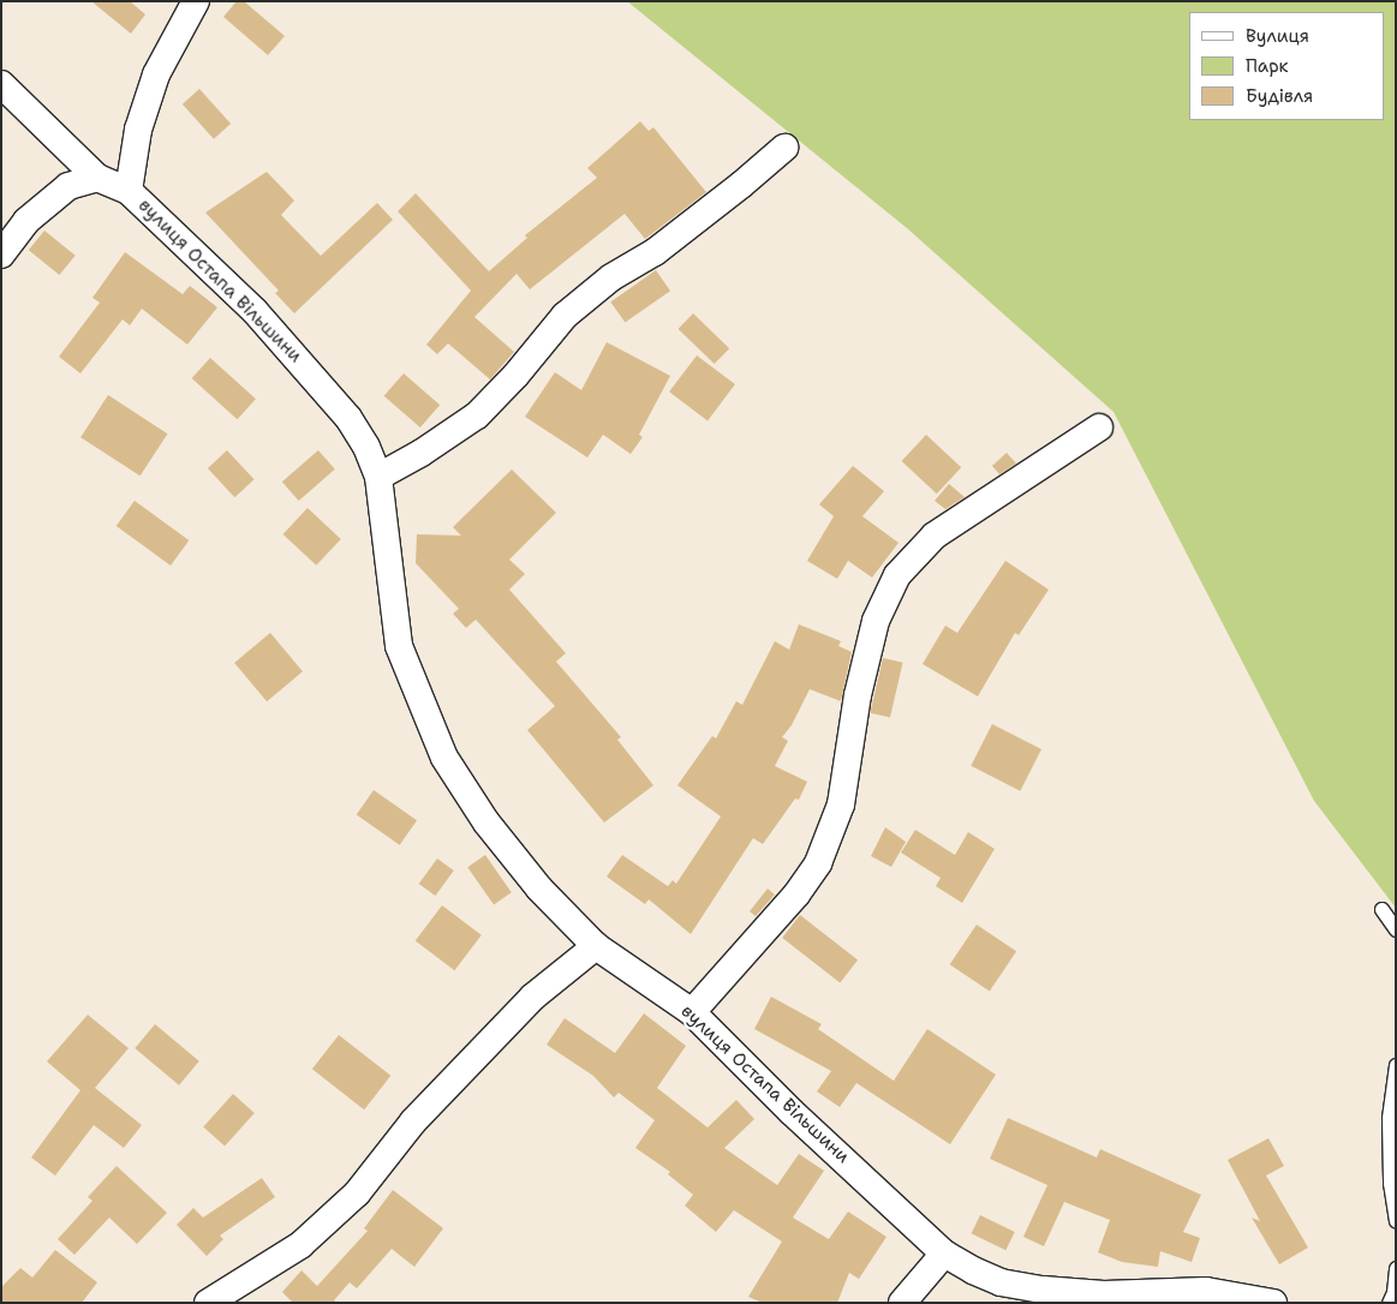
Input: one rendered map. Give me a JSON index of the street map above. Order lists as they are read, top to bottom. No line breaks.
{"streets":{"street":["вулиця Остапа Вільшини"]},"legend":["Вулиця","Парк","Будівля"]}
